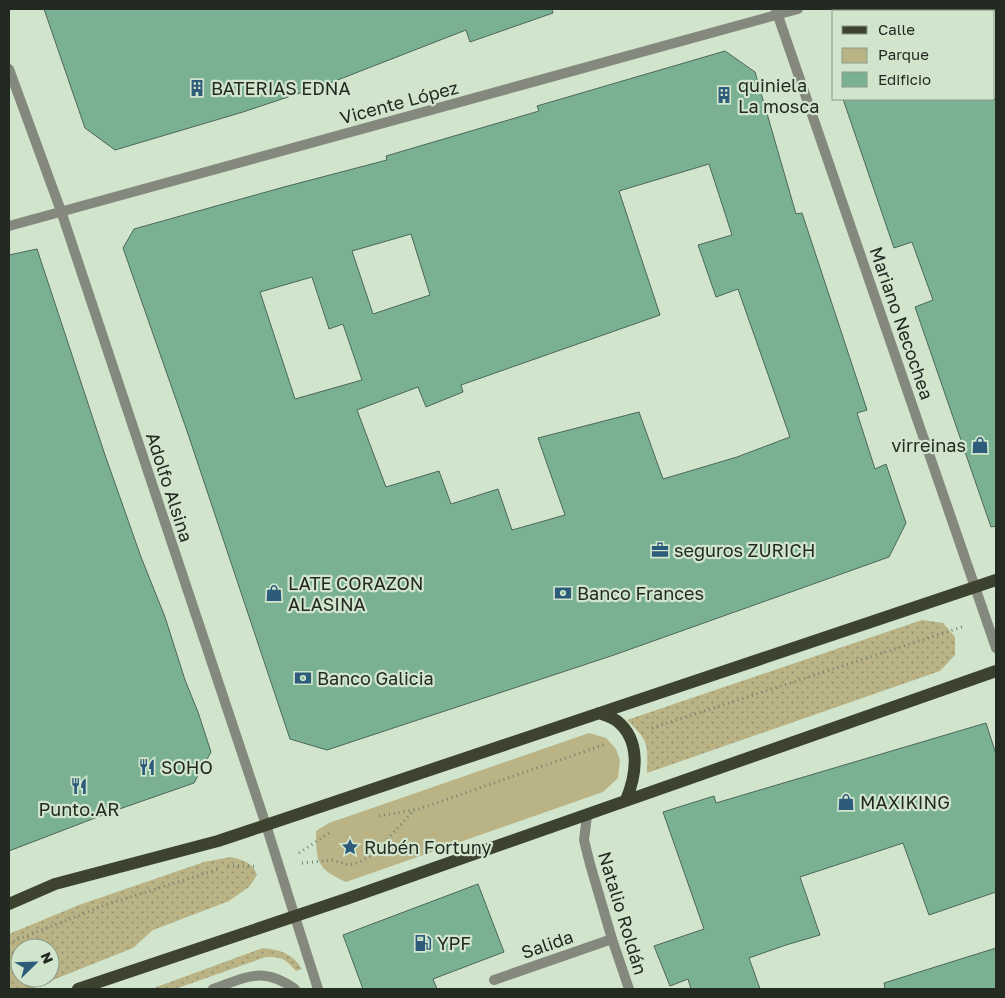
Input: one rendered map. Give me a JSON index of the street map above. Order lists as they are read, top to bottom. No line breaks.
{"streets":{"street":["Vicente López","Mariano Necochea","Adolfo Alsina","Natalio Roldán","Salida"]},"crossings":[["Vicente López","Mariano Necochea"],["Vicente López","Adolfo Alsina"],["Natalio Roldán","Salida"]],"places":{"building":["BATERIAS EDNA","quiniela La mosca"],"shop":["virreinas","LATE CORAZON ALASINA","MAXIKING"],"office":["seguros ZURICH"],"bank":["Banco Frances","Banco Galicia"],"restaurant":["SOHO","Punto.AR"],"place":["Rubén Fortuny"],"fuel station":["YPF"]},"legend":["Calle","Parque","Edificio"],"north":"top right"}
